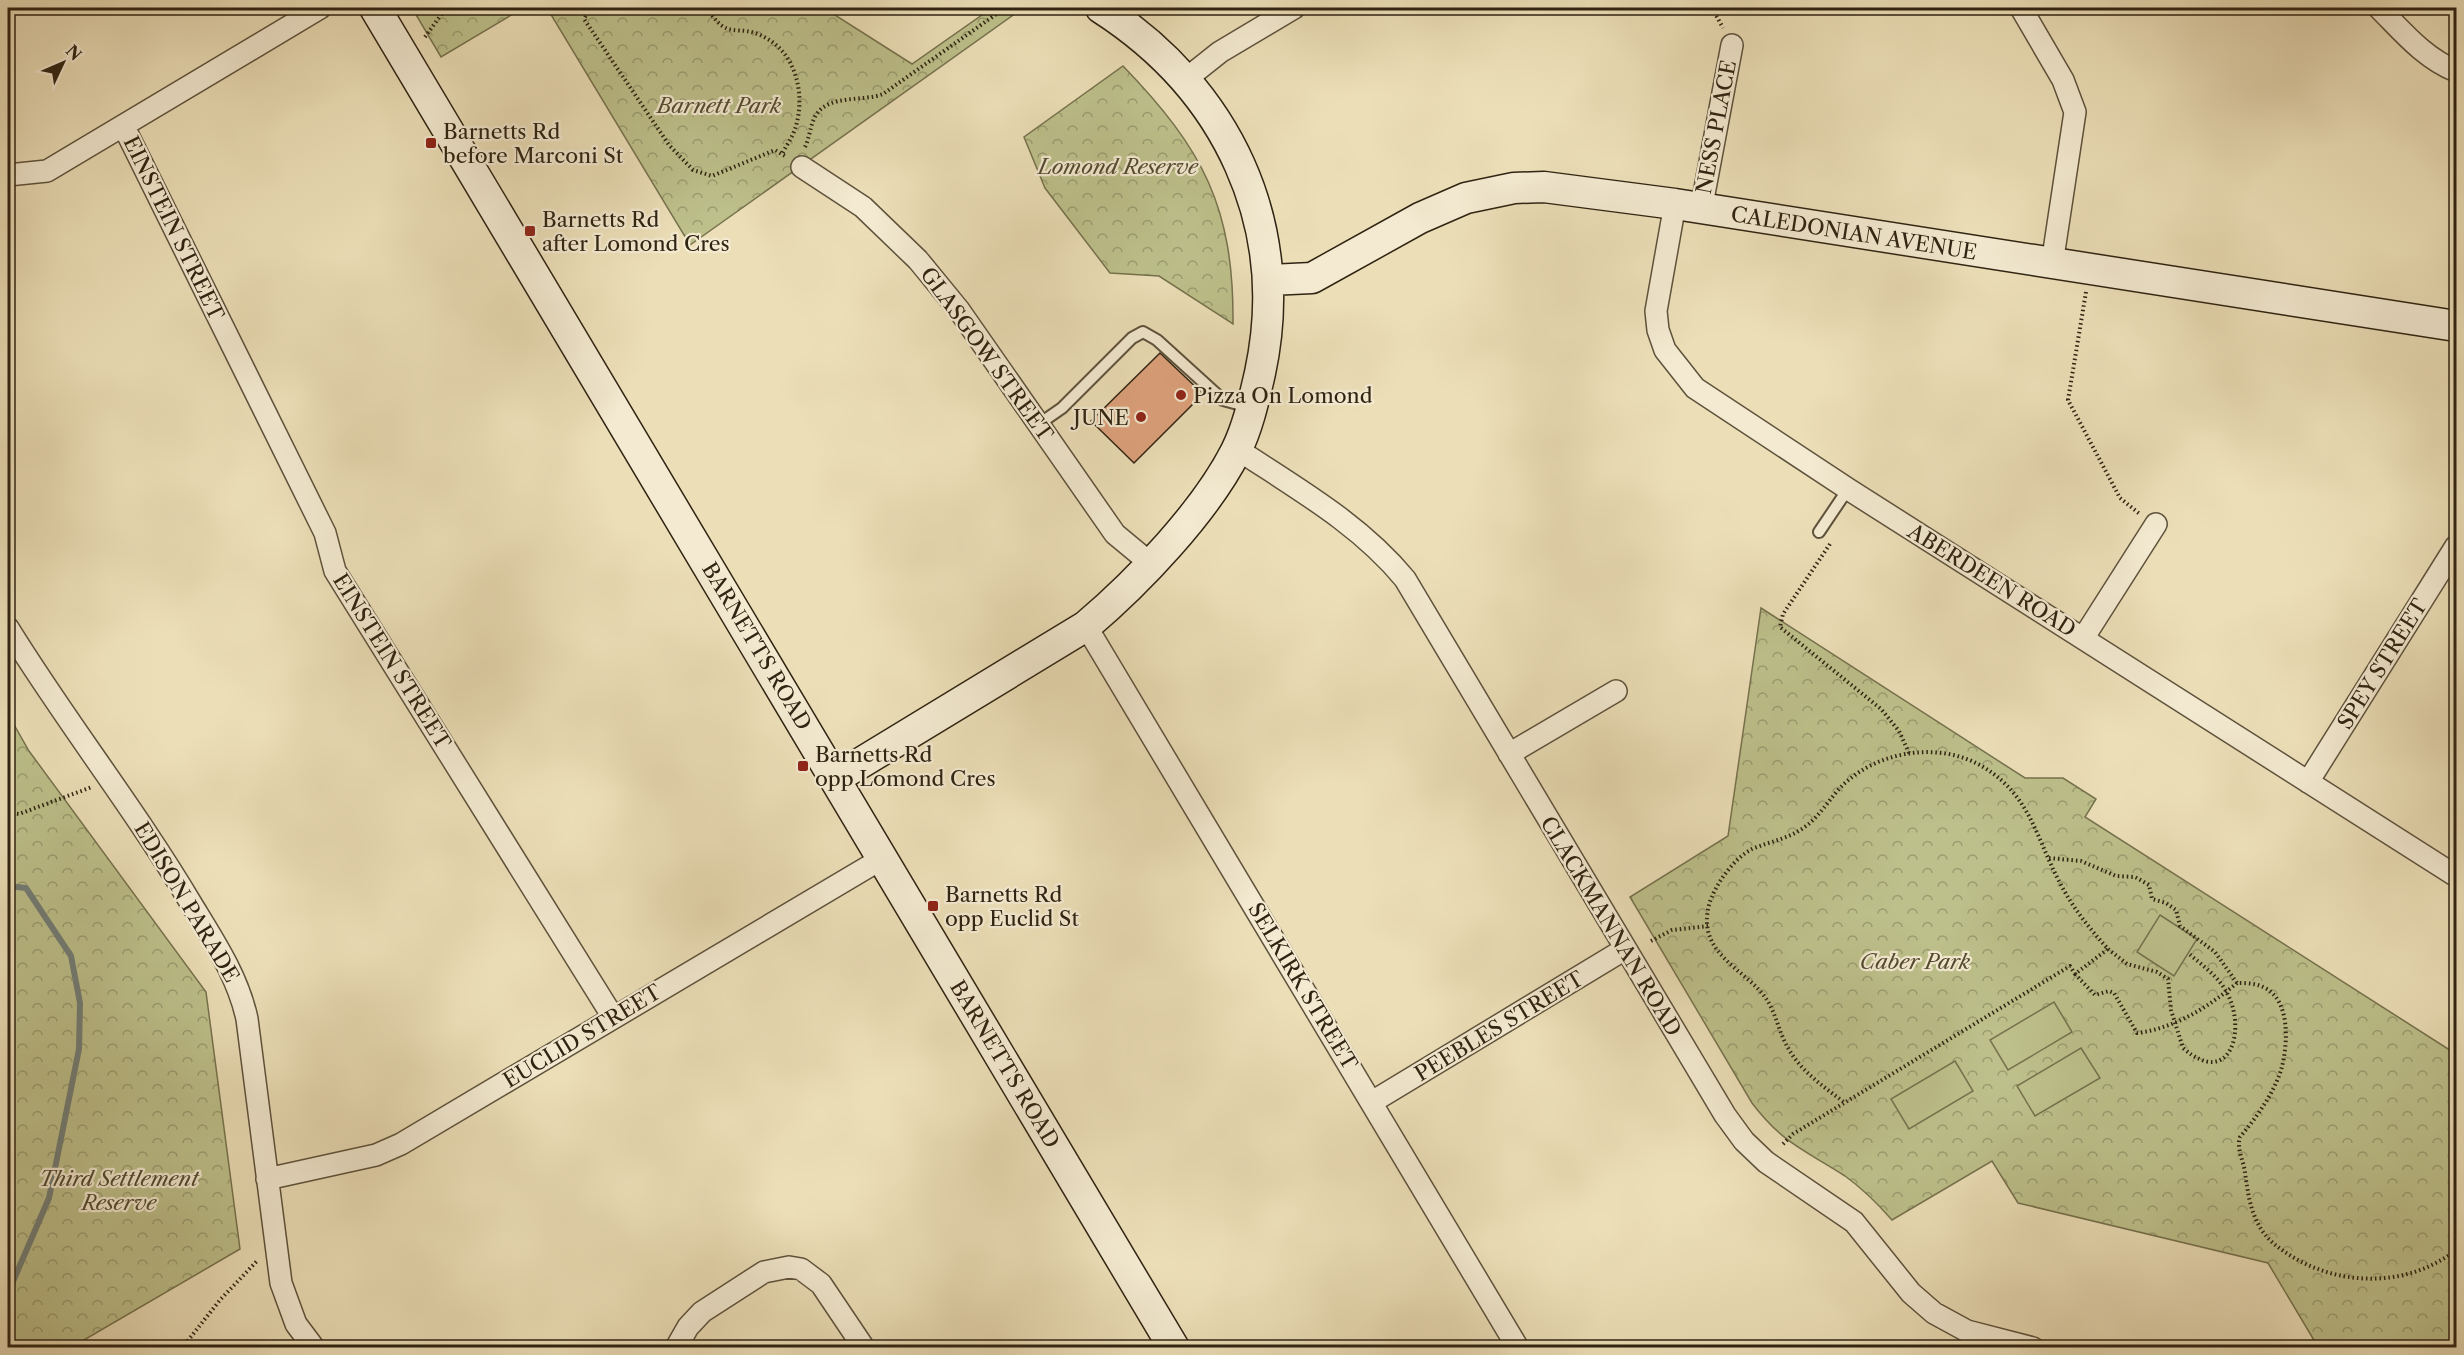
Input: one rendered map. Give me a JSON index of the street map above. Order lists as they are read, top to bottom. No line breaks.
{"streets":{"street":["NESS PLACE","EINSTEIN STREET","CALEDONIAN AVENUE","GLASGOW STREET","ABERDEEN ROAD","BARNETTS ROAD","SPEY STREET","EDISON PARADE","CLACKMANNAN ROAD","SELKIRK STREET","PEEBLES STREET","EUCLID STREET"]},"crossings":[["NESS PLACE","CALEDONIAN AVENUE"],["NESS PLACE","ABERDEEN ROAD"],["EINSTEIN STREET","EUCLID STREET"],["CALEDONIAN AVENUE","ABERDEEN ROAD"],["ABERDEEN ROAD","SPEY STREET"],["BARNETTS ROAD","EUCLID STREET"],["EDISON PARADE","EUCLID STREET"],["CLACKMANNAN ROAD","PEEBLES STREET"],["SELKIRK STREET","PEEBLES STREET"]],"parks":["Barnett Park","Lomond Reserve","Caber Park","Third Settlement Reserve"],"places":{"transit":["Barnetts Rd before Marconi St","Barnetts Rd after Lomond Cres","Barnetts Rd opp Lomond Cres","Barnetts Rd opp Euclid St"],"other":["Pizza On Lomond","JUNE"]},"north":"top right"}
